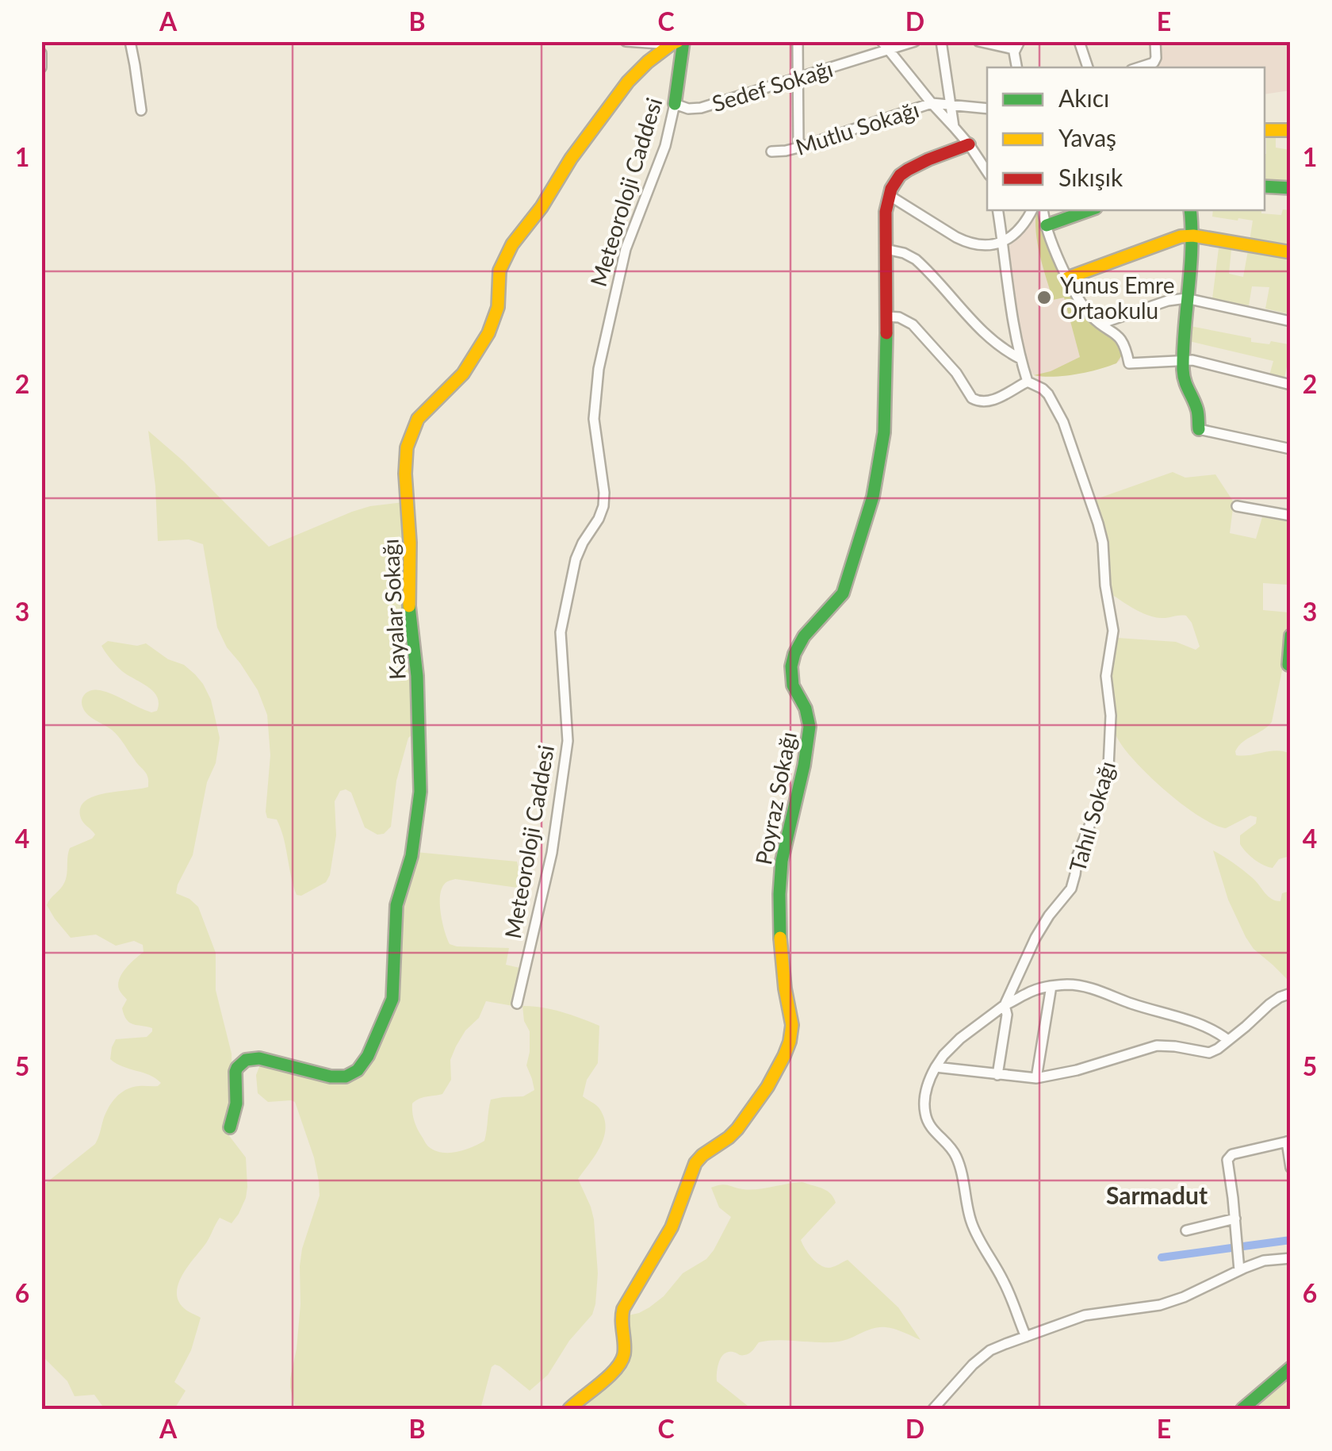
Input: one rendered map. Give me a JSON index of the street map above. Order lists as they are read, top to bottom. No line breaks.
{"streets":{"street":["Sedef Sokağı","Mutlu Sokağı","Meteoroloji Caddesi","Kayalar Sokağı","Poyraz Sokağı","Tahıl Sokağı"]},"crossings":[["Sedef Sokağı","Meteoroloji Caddesi"],["Meteoroloji Caddesi","Kayalar Sokağı"]],"districts":["Sarmadut"],"places":["Yunus Emre Ortaokulu"],"legend":["Akıcı","Yavaş","Sıkışık"],"grid":{"columns":["A","B","C","D","E"],"rows":["1","2","3","4","5","6"]}}
